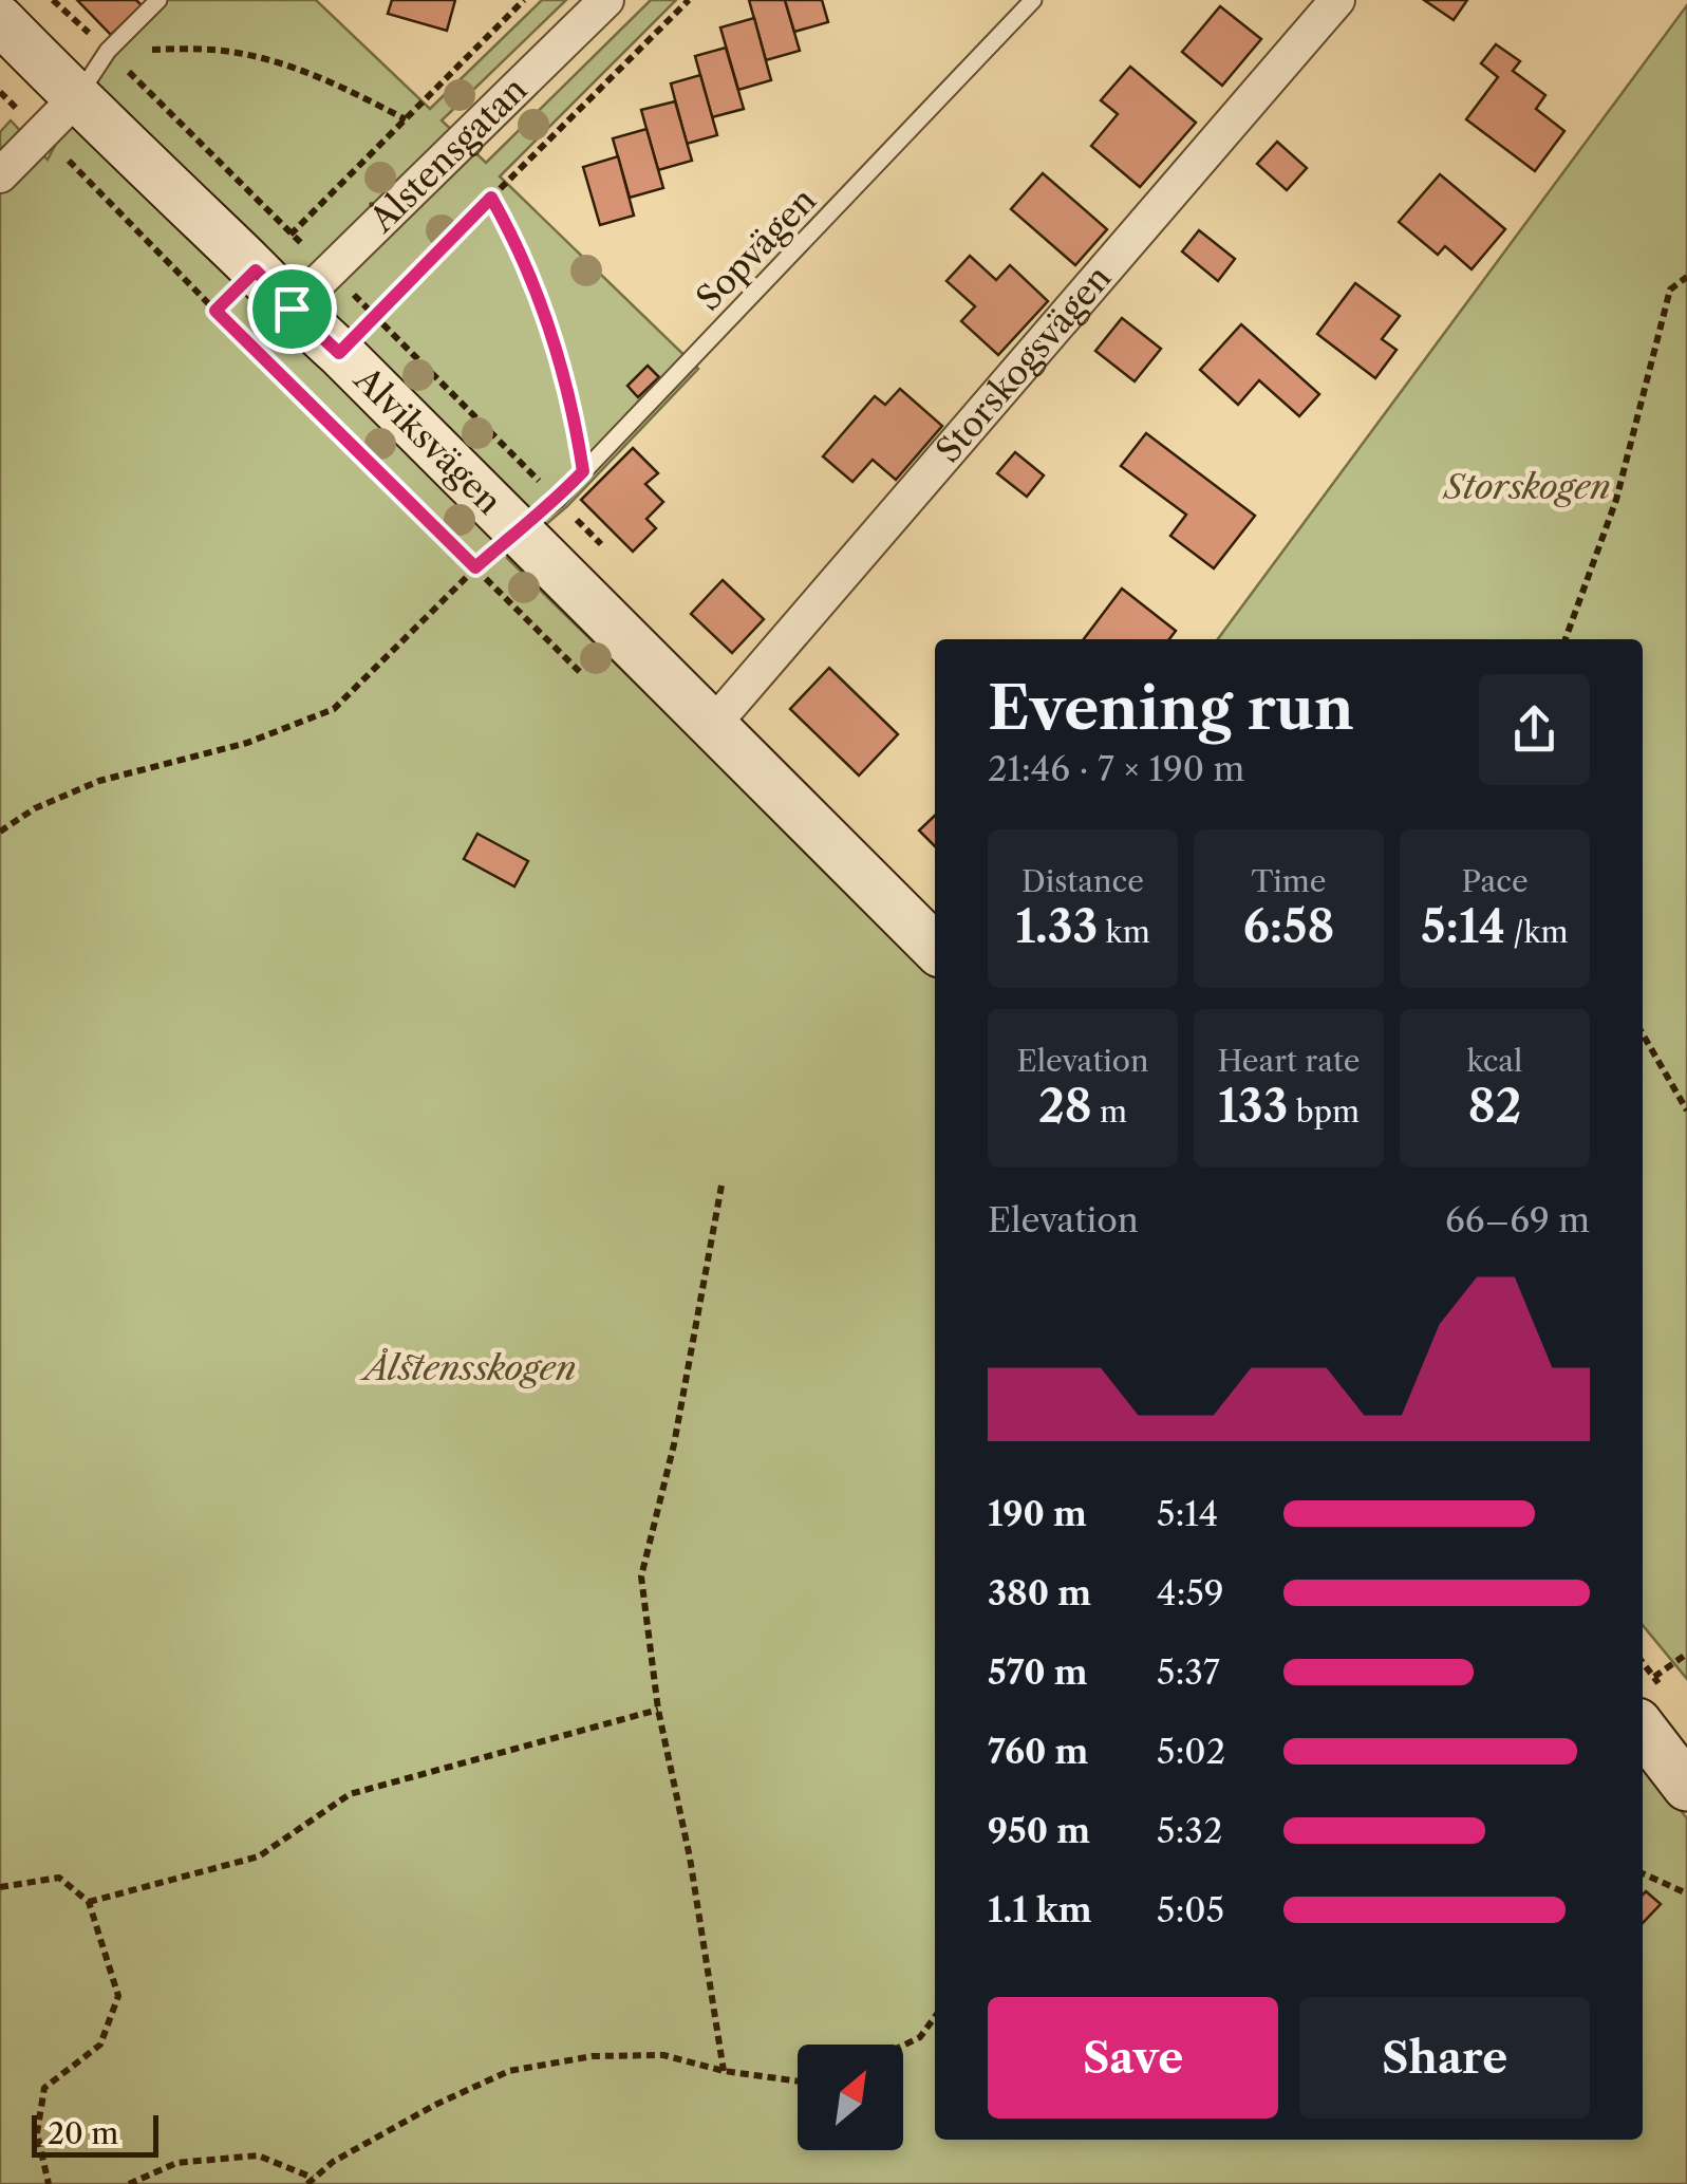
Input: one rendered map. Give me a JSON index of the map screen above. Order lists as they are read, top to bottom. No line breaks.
{"streets":{"street":["Ålstensgatan","Storskogsvägen","Alviksvägen"],"lane":["Sopvägen"]},"crossings":[["Ålstensgatan","Alviksvägen"],["Sopvägen","Alviksvägen"],["Storskogsvägen","Alviksvägen"]],"parks":["Storskogen","Ålstensskogen"],"scale_bar":"20 m","north":"top right","page":{"heading":["Evening run","21:46 · 7 × 190 m"],"stats":[["Distance","1.33 km"],["Time","6:58"],["Pace","5:14 /km"],["Elevation","28 m"],["Heart rate","133 bpm"],["kcal","82"]],"chart":["Elevation","66–69 m"],"list":[{"name":"190 m","note":"5:14"},{"name":"380 m","note":"4:59"},{"name":"570 m","note":"5:37"},{"name":"760 m","note":"5:02"},{"name":"950 m","note":"5:32"},{"name":"1.1 km","note":"5:05"}],"buttons":["Save","Share"],"scale":"20 m"}}
